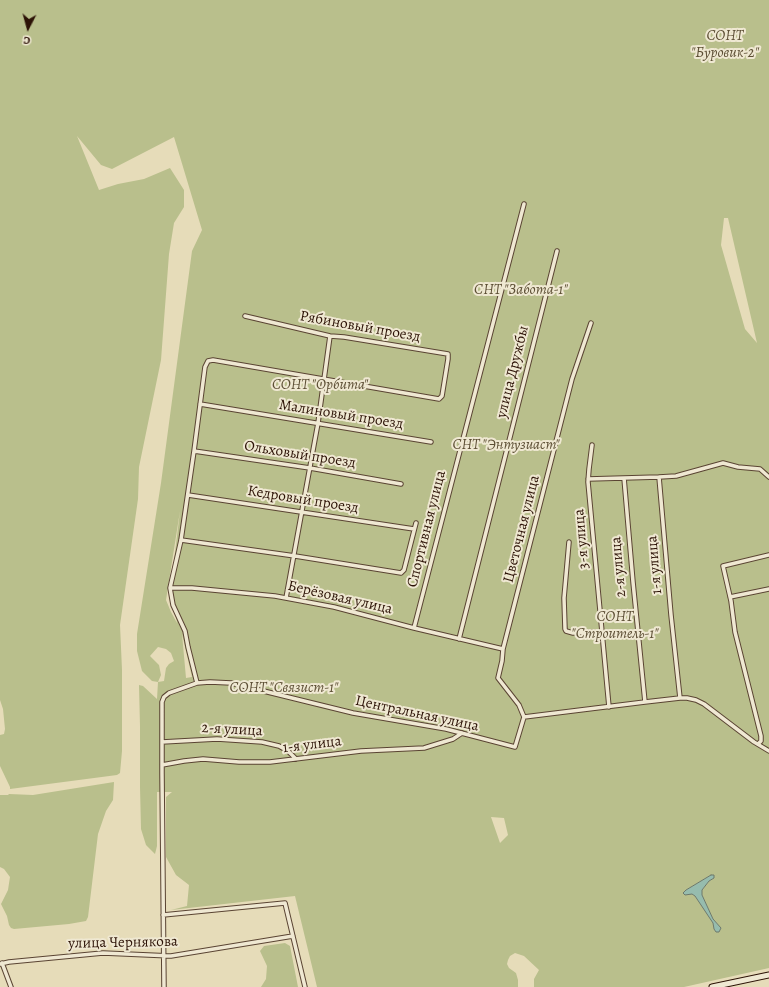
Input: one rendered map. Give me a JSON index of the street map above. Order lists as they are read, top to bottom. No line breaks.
{"streets":{"street":["Рябиновый проезд","улица Дружбы","Малиновый проезд","Ольховый проезд","Кедровый проезд","Спортивная улица","Цветочная улица","3-я улица","1-я улица","2-я улица","Берёзовая улица","Центральная улица","улица Чернякова"]},"crossings":[["улица Дружбы","Берёзовая улица"],["Спортивная улица","Берёзовая улица"],["Цветочная улица","Берёзовая улица"],["Цветочная улица","Центральная улица"],["1-я улица","2-я улица"],["1-я улица","Центральная улица"],["2-я улица","Центральная улица"]],"parks":["СОНТ \"Буровик-2\"","СНТ \"Забота-1\"","СОНТ \"Орбита\"","СНТ \"Энтузиаст\"","СОНТ \"Строитель-1\"","СОНТ \"Связист-1\""],"north":"bottom"}
